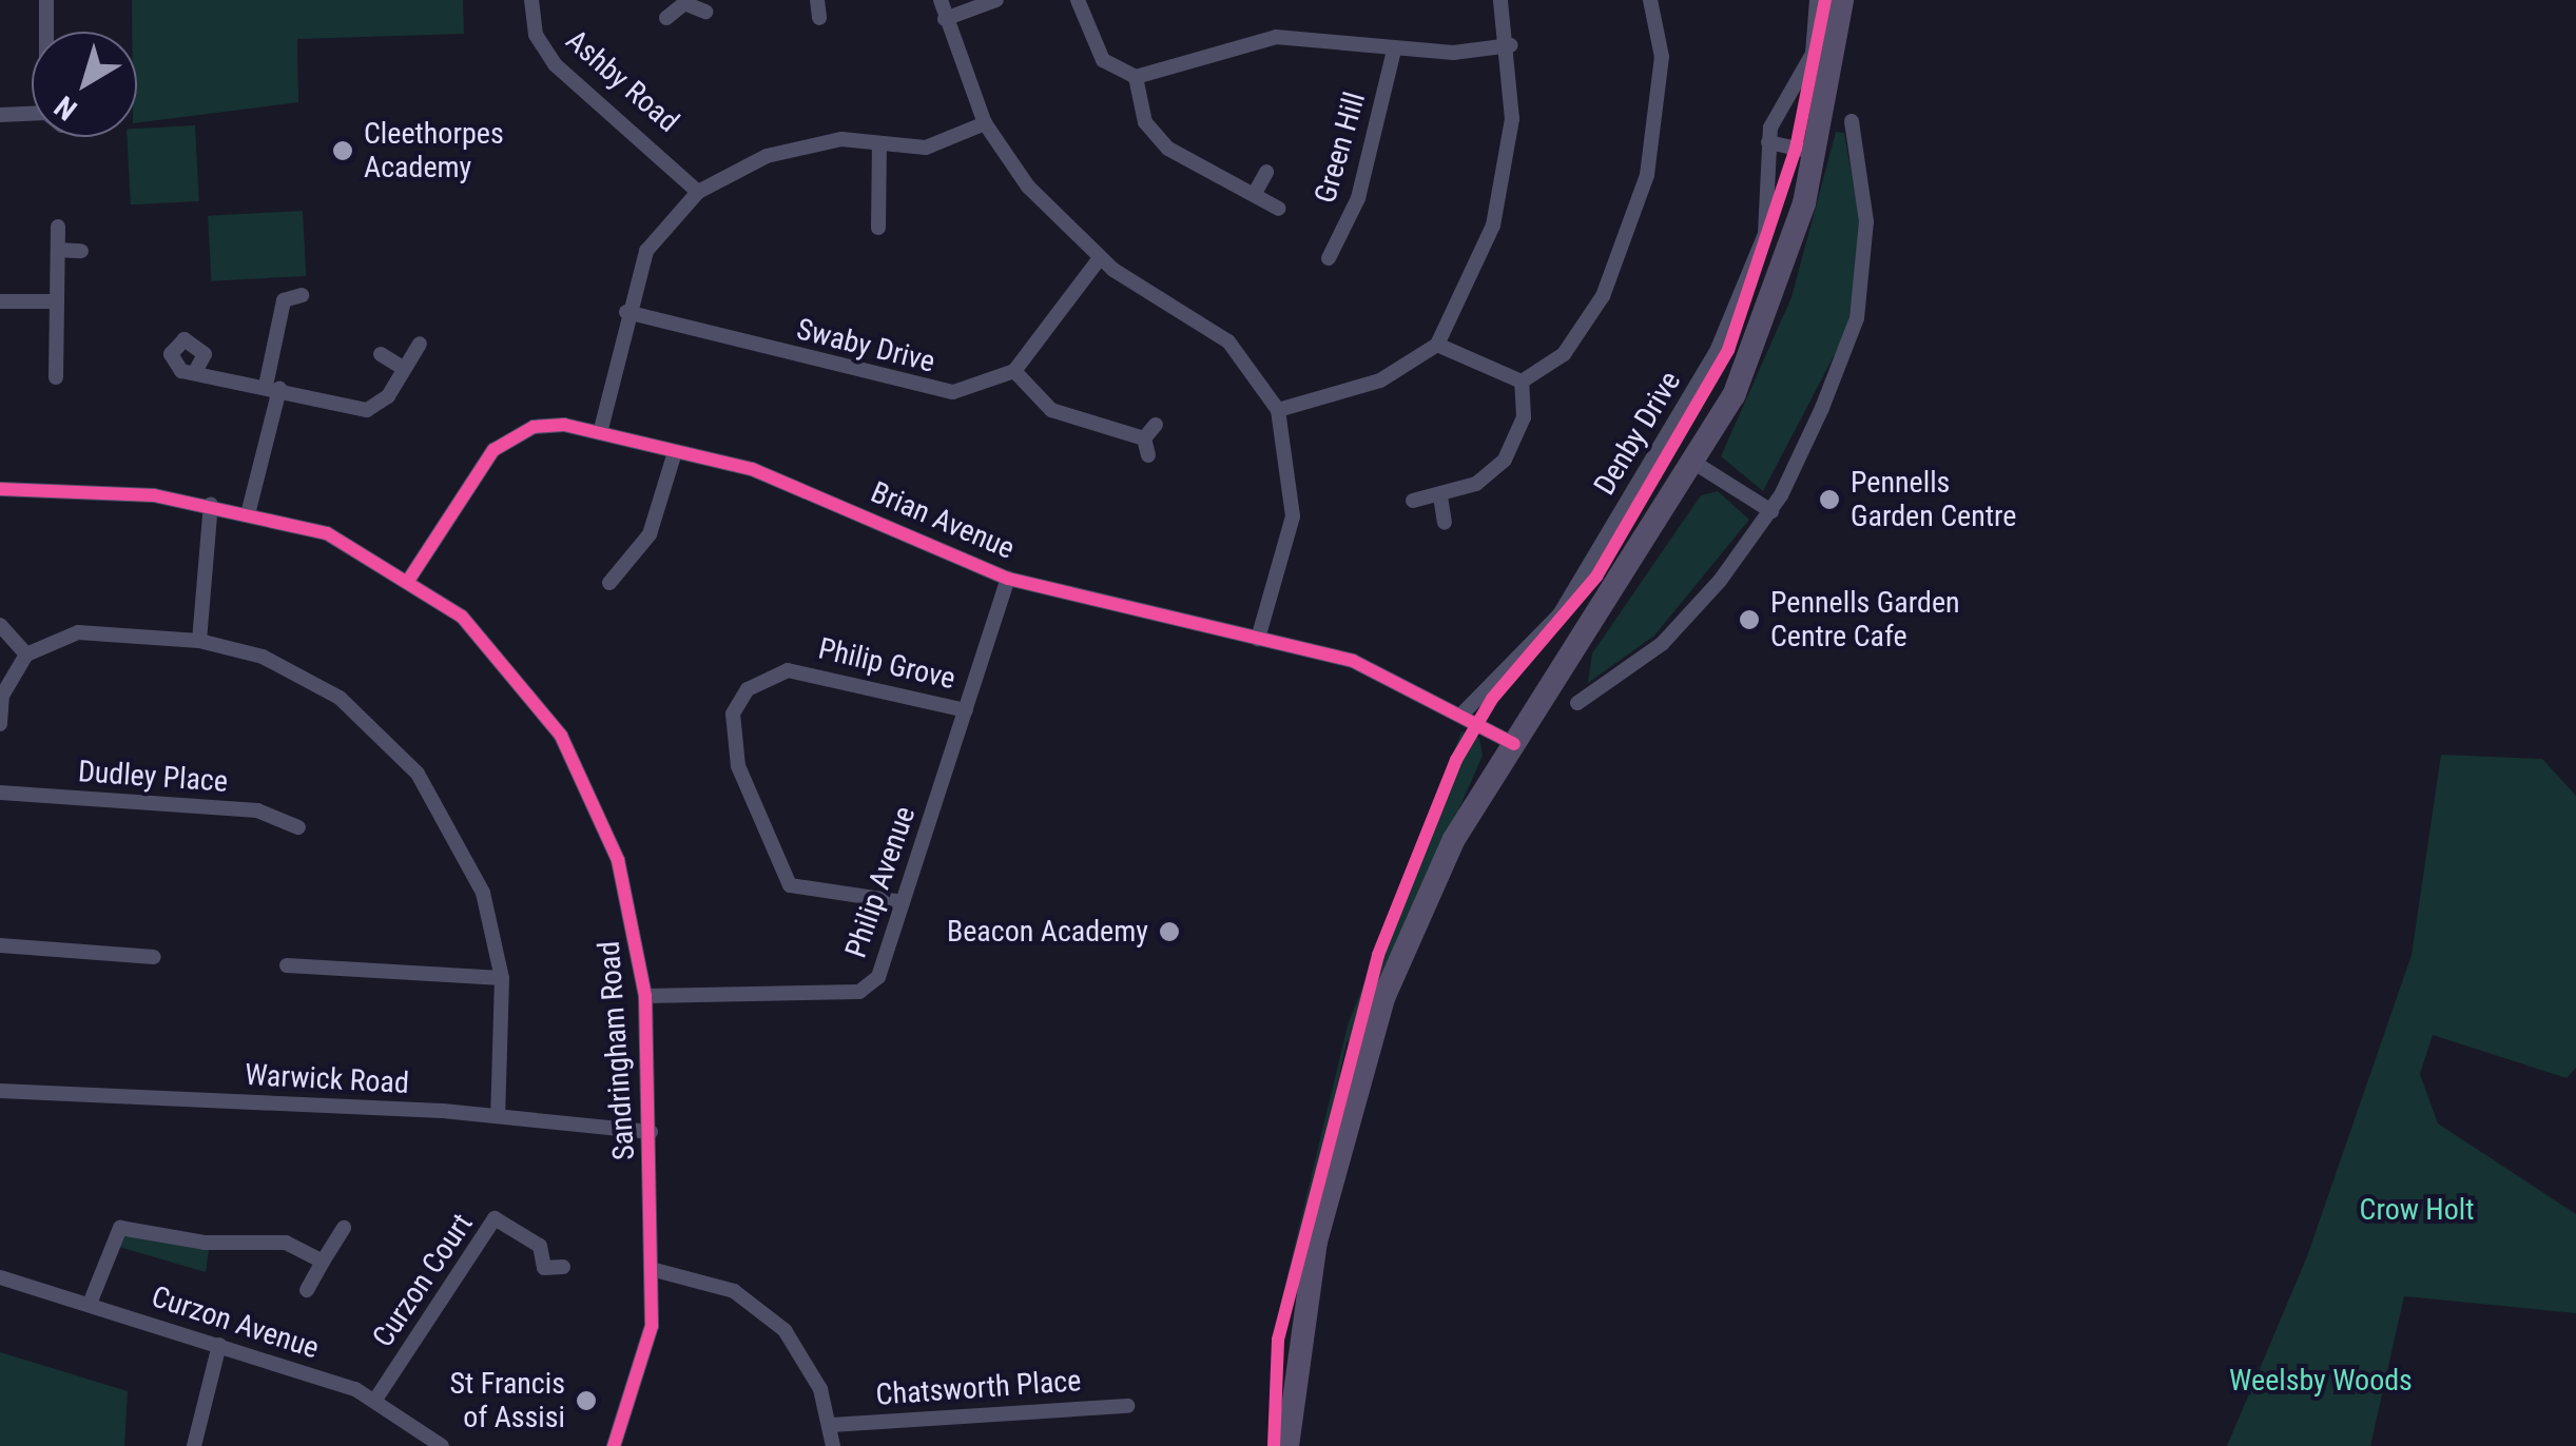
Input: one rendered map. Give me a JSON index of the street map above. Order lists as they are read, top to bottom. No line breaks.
{"streets":{"street":["Ashby Road","Green Hill","Swaby Drive","Denby Drive","Brian Avenue","Philip Grove","Dudley Place","Philip Avenue","Sandringham Road","Warwick Road","Curzon Court","Curzon Avenue","Chatsworth Place"]},"crossings":[["Denby Drive","Brian Avenue"],["Brian Avenue","Philip Avenue"],["Brian Avenue","Sandringham Road"],["Philip Grove","Philip Avenue"],["Philip Avenue","Sandringham Road"],["Sandringham Road","Warwick Road"],["Curzon Court","Curzon Avenue"]],"parks":["Crow Holt","Weelsby Woods"],"places":["Cleethorpes Academy","Pennells Garden Centre","Pennells Garden Centre Cafe","Beacon Academy","St Francis of Assisi"],"north":"bottom left"}
